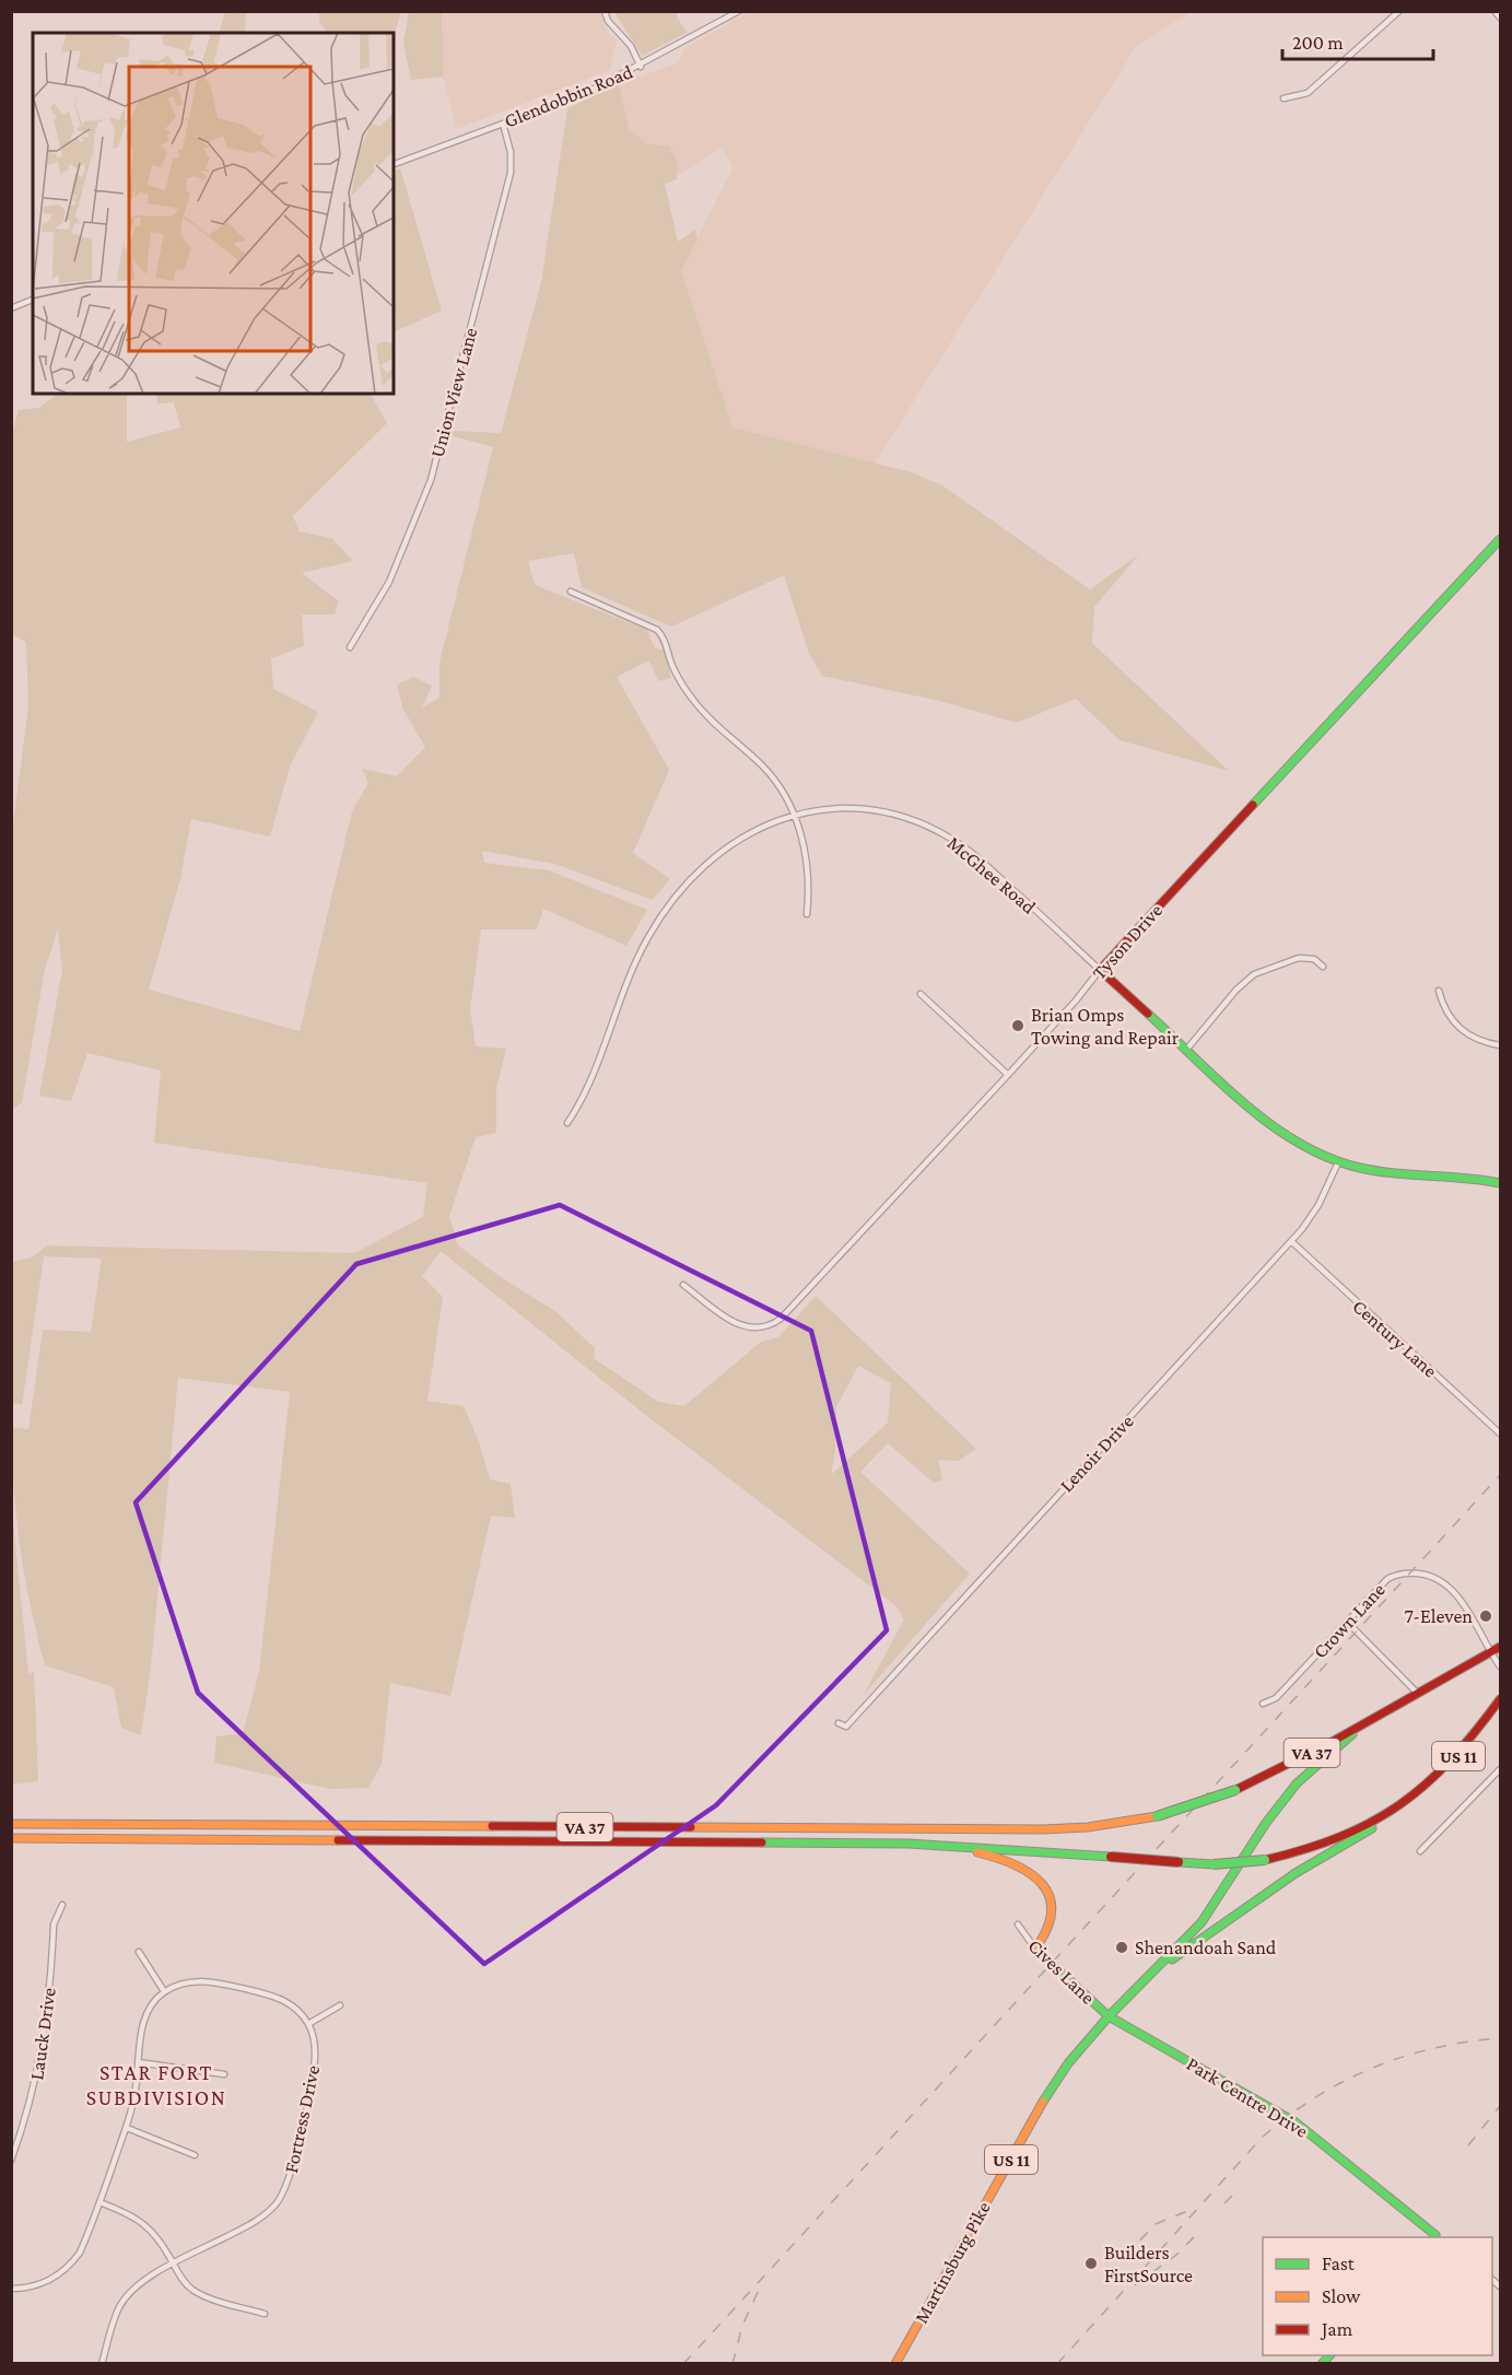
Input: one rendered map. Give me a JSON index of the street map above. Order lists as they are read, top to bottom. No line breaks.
{"streets":{"main road":["McGhee Road","Tyson Drive","VA 37","US 11","Cives Lane","Park Centre Drive","Martinsburg Pike"],"street":["Glendobbin Road","Union View Lane","Century Lane","Lenoir Drive","Crown Lane","Lauck Drive","Fortress Drive"]},"crossings":[["Glendobbin Road","Union View Lane"],["McGhee Road","Tyson Drive"],["McGhee Road","Lenoir Drive"],["Century Lane","Lenoir Drive"],["Crown Lane","US 11"],["VA 37","US 11"],["US 11","Martinsburg Pike"],["Cives Lane","Park Centre Drive"],["Cives Lane","Martinsburg Pike"],["Park Centre Drive","Martinsburg Pike"]],"districts":["STAR FORT SUBDIVISION"],"places":["Brian Omps Towing and Repair","7-Eleven","Shenandoah Sand","Builders FirstSource"],"legend":["Fast","Slow","Jam"],"scale_bar":"200 m"}
